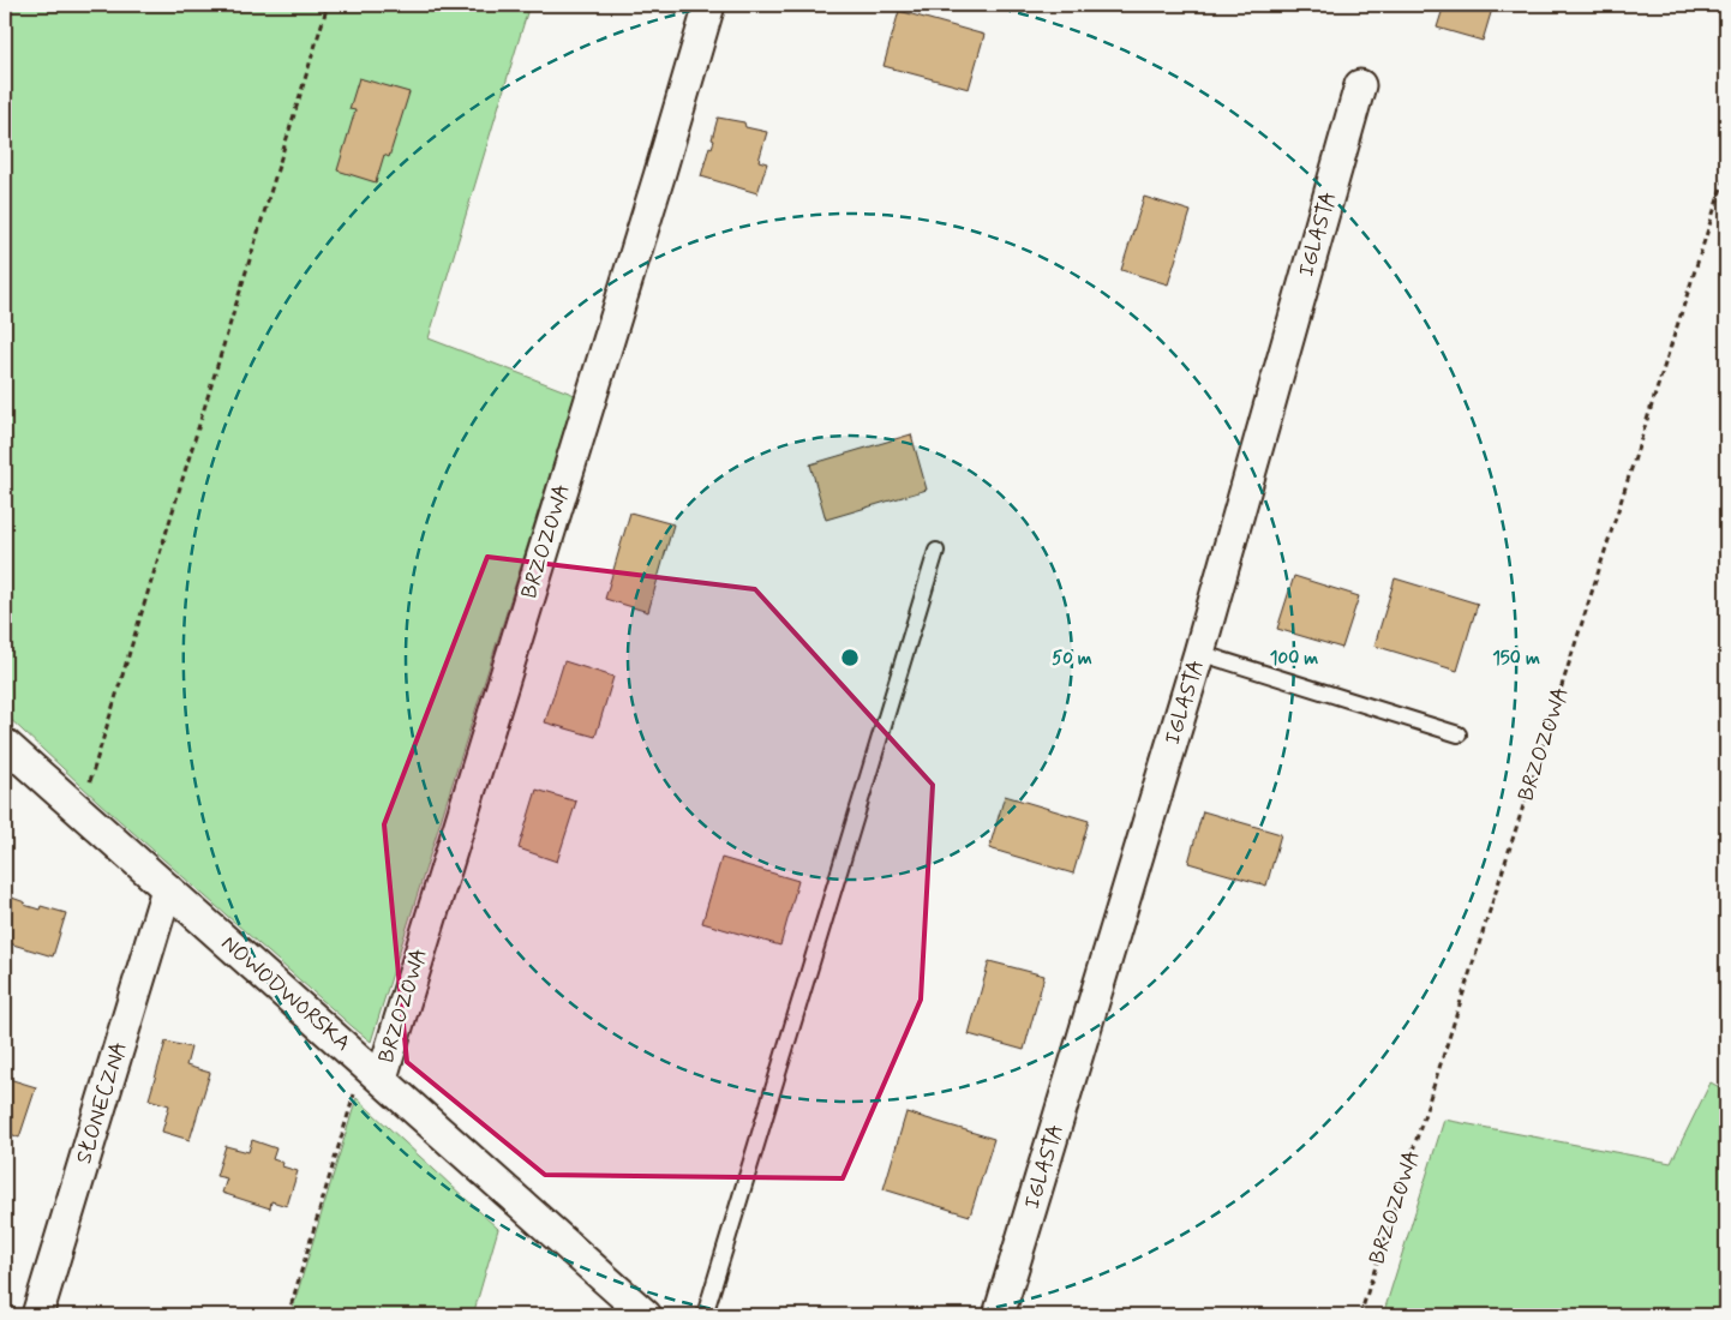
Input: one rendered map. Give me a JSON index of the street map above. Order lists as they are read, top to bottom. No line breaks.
{"streets":{"street":["IGLASTA","BRZOZOWA","NOWODWORSKA","SŁONECZNA"]},"crossings":[["BRZOZOWA","NOWODWORSKA"],["NOWODWORSKA","SŁONECZNA"]],"rings":["50 m","100 m","150 m"]}
